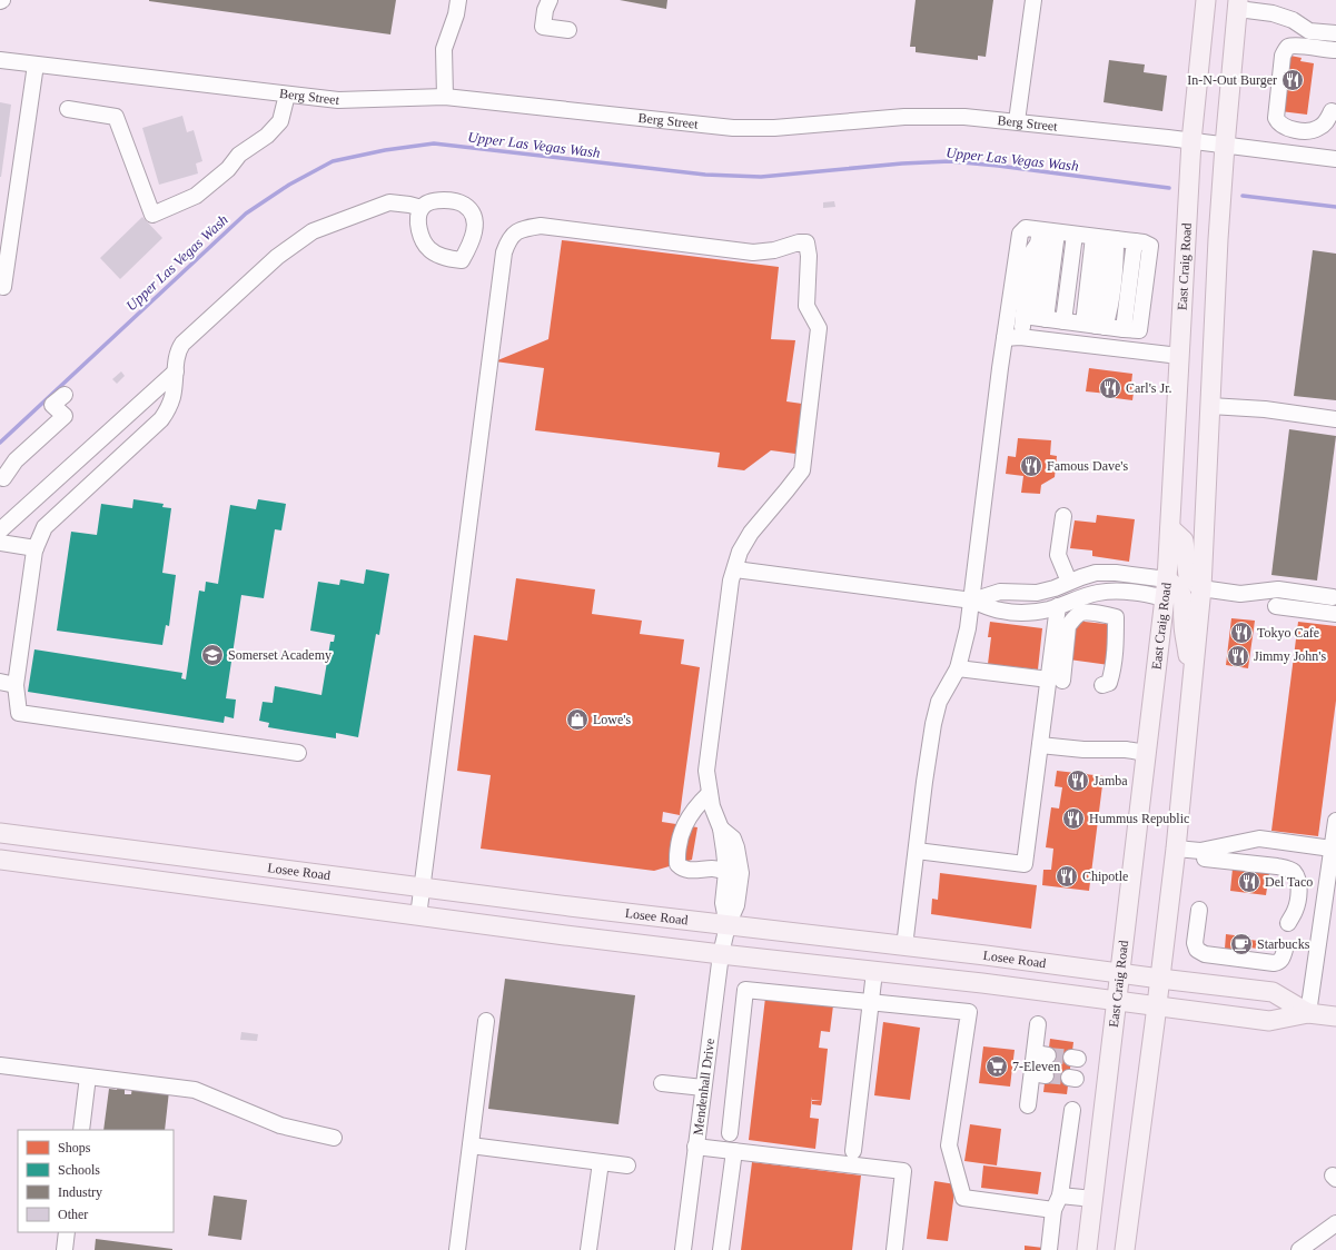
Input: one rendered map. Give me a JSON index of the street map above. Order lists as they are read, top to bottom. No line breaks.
{"streets":{"main road":["East Craig Road","Losee Road"],"street":["Berg Street","Mendenhall Drive"]},"crossings":[["Berg Street","East Craig Road"],["East Craig Road","Losee Road"],["Losee Road","Mendenhall Drive"]],"water":["Upper Las Vegas Wash"],"places":{"restaurant":["In-N-Out Burger","Carl's Jr.","Famous Dave's","Tokyo Cafe","Jimmy John's","Jamba","Hummus Republic","Chipotle","Del Taco"],"school or university":["Somerset Academy"],"shop":["Lowe's"],"cafe":["Starbucks"],"supermarket":["7-Eleven"]},"legend":["Shops","Schools","Industry","Other"]}
